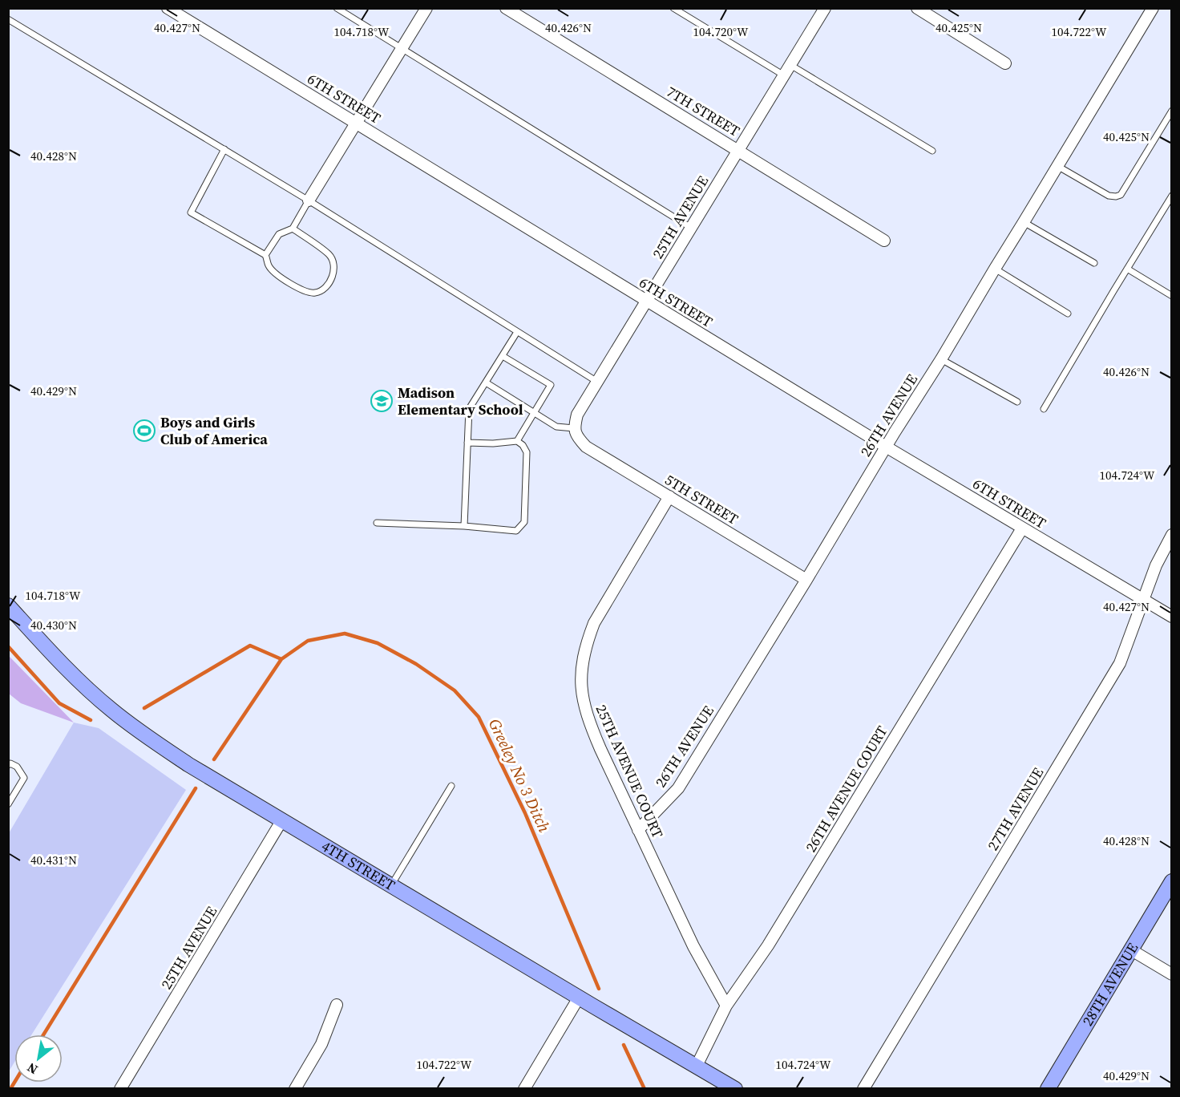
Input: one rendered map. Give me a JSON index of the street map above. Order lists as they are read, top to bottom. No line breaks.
{"streets":{"main road":["4TH STREET","28TH AVENUE"],"street":["6TH STREET","7TH STREET","25TH AVENUE","26TH AVENUE","5TH STREET","25TH AVENUE COURT","26TH AVENUE COURT","27TH AVENUE"]},"crossings":[["6TH STREET","25TH AVENUE"],["6TH STREET","26TH AVENUE"],["6TH STREET","26TH AVENUE COURT"],["6TH STREET","27TH AVENUE"],["7TH STREET","25TH AVENUE"],["25TH AVENUE","5TH STREET"],["25TH AVENUE","4TH STREET"],["26TH AVENUE","5TH STREET"],["26TH AVENUE","25TH AVENUE COURT"],["5TH STREET","25TH AVENUE COURT"],["25TH AVENUE COURT","26TH AVENUE COURT"],["26TH AVENUE COURT","4TH STREET"]],"water":["Greeley No 3 Ditch"],"places":{"school or university":["Madison Elementary School"],"sports":["Boys and Girls Club of America"]},"north":"bottom left","coordinates":["40.427°N","40.426°N","40.425°N","104.718°W","104.720°W","104.722°W","40.428°N","40.429°N","104.724°W","40.430°N","40.431°N"]}
